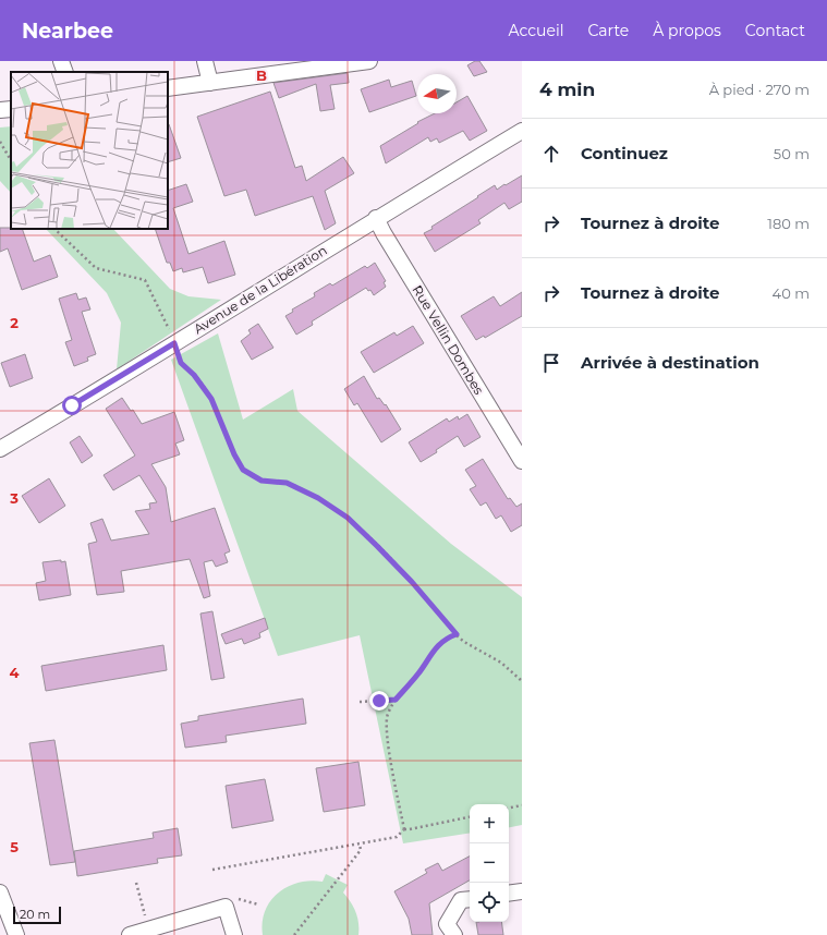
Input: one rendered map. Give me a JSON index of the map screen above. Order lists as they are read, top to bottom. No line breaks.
{"streets":{"street":["Avenue de la Libération","Rue Vellin Dombes"]},"crossings":[["Avenue de la Libération","Rue Vellin Dombes"]],"scale_bar":"20 m","north":"left","page":{"header":"Nearbee","nav":["Accueil","Carte","À propos","Contact"],"heading":["4 min","À pied · 270 m"],"list":[["Continuez","50 m"],["Tournez à droite","180 m"],["Tournez à droite","40 m"],"Arrivée à destination"],"map_buttons":["+","−"],"scale":"20 m"},"grid":{"columns":["B"],"rows":["2","3","4","5"]}}
